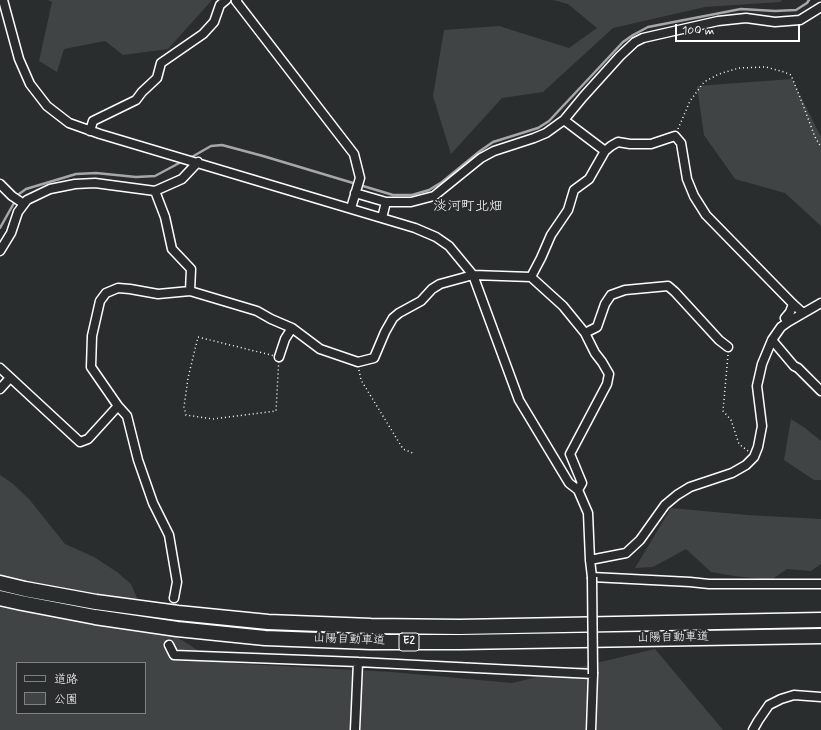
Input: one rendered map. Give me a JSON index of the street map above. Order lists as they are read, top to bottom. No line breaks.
{"streets":{"highway":["山陽自動車道","E2"]},"districts":["淡河町北畑"],"legend":["道路","公園"],"scale_bar":"100 m"}
